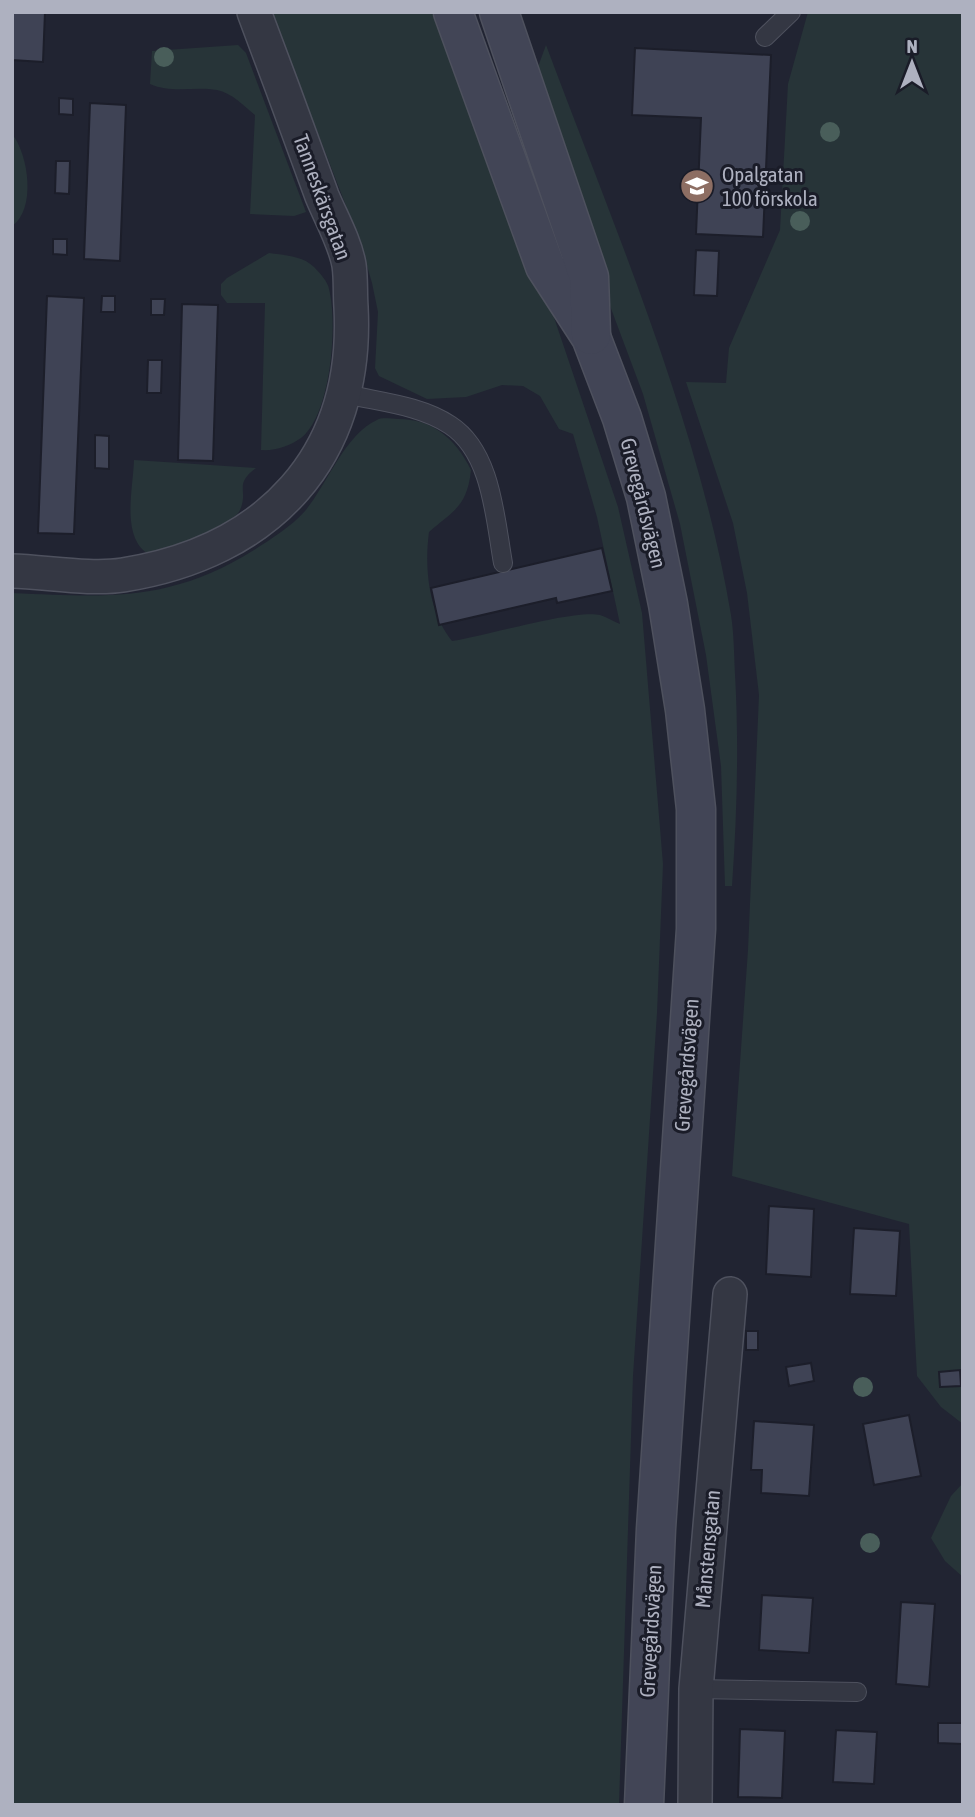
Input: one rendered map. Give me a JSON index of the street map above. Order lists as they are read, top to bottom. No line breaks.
{"streets":{"street":["Tanneskärsgatan","Grevegårdsvägen","Månstensgatan"]},"places":{"school or university":["Opalgatan 100 förskola"]},"north":"top"}
